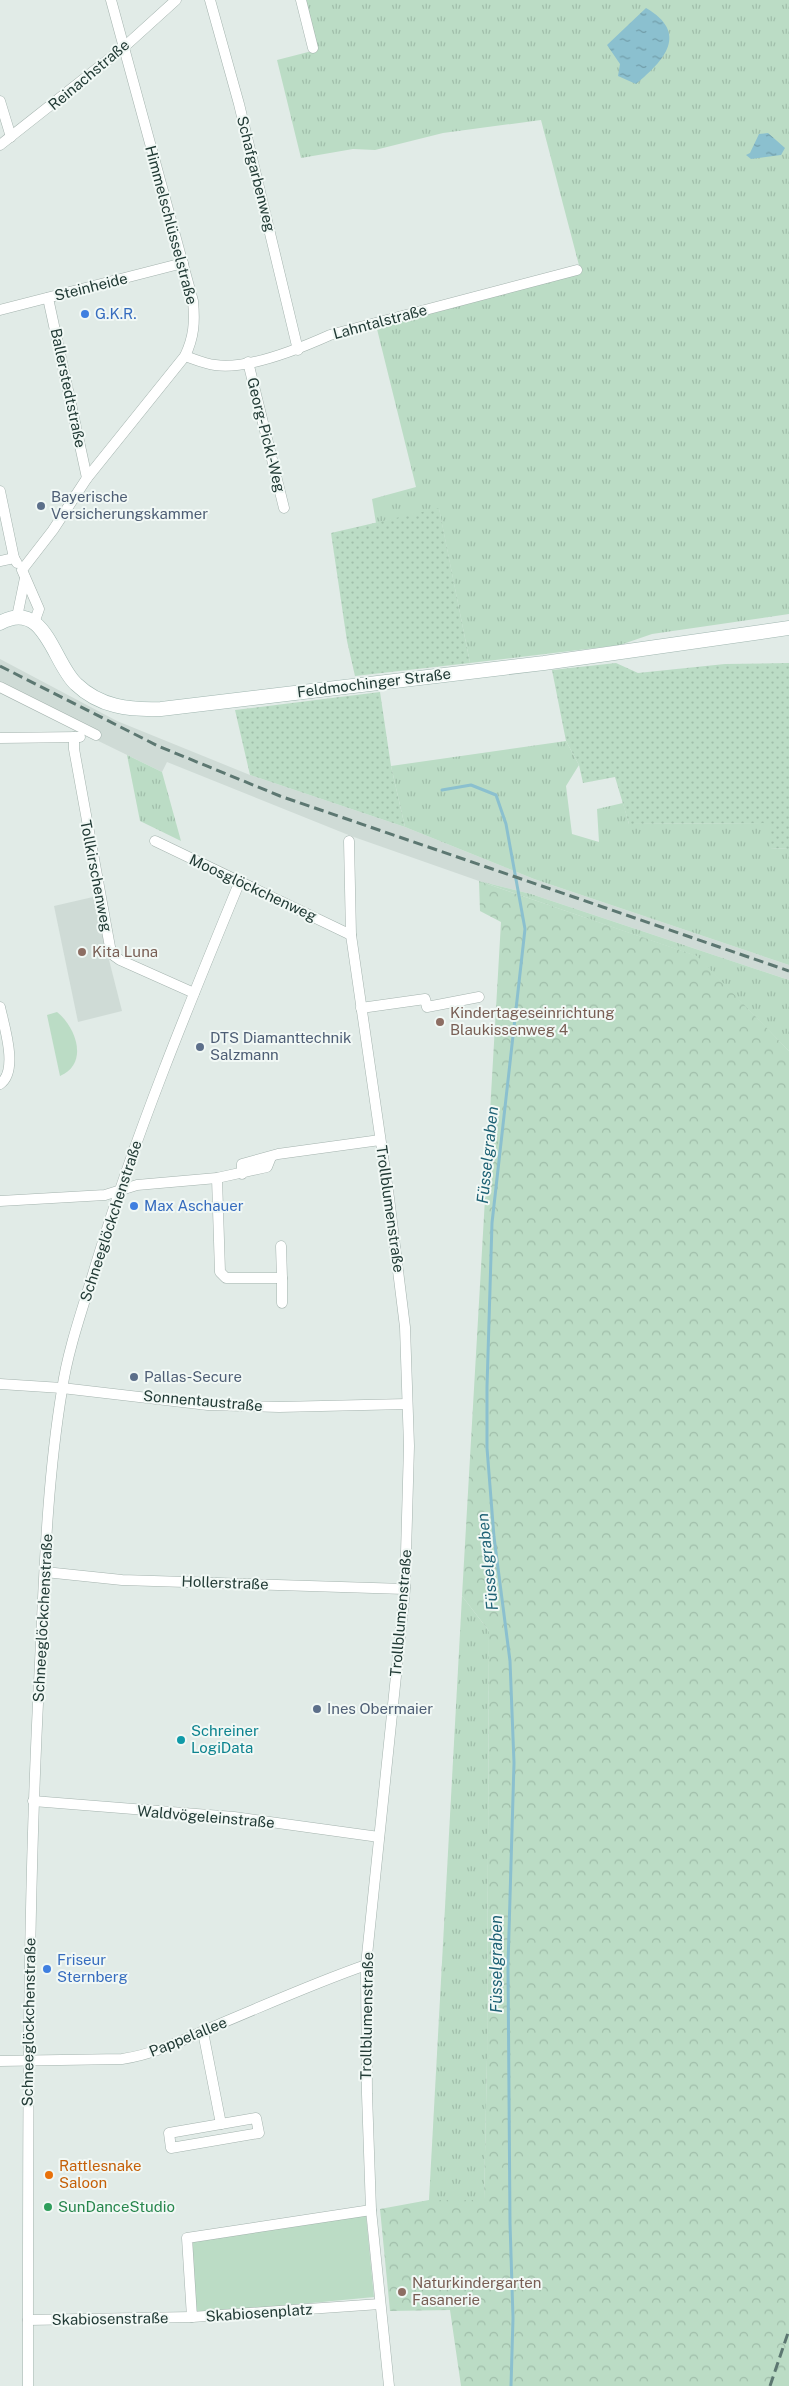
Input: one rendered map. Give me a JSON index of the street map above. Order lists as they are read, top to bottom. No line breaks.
{"streets":{"main road":["Feldmochinger Straße"],"street":["Reinachstraße","Schafgarbenweg","Himmelschlüsselstraße","Steinheide","Lahntalstraße","Ballerstedtstraße","Georg-Pickl-Weg","Tollkirschenweg","Moosglöckchenweg","Trollblumenstraße","Schneeglöckchenstraße","Sonnentaustraße","Hollerstraße","Waldvögeleinstraße","Pappelallee","Skabiosenplatz","Skabiosenstraße"]},"crossings":[["Reinachstraße","Himmelschlüsselstraße"],["Schafgarbenweg","Lahntalstraße"],["Himmelschlüsselstraße","Steinheide"],["Himmelschlüsselstraße","Lahntalstraße"],["Himmelschlüsselstraße","Ballerstedtstraße"],["Steinheide","Ballerstedtstraße"],["Lahntalstraße","Georg-Pickl-Weg"],["Tollkirschenweg","Schneeglöckchenstraße"],["Moosglöckchenweg","Trollblumenstraße"],["Moosglöckchenweg","Schneeglöckchenstraße"],["Trollblumenstraße","Sonnentaustraße"],["Trollblumenstraße","Hollerstraße"],["Trollblumenstraße","Waldvögeleinstraße"],["Trollblumenstraße","Pappelallee"],["Trollblumenstraße","Skabiosenplatz"],["Schneeglöckchenstraße","Sonnentaustraße"],["Schneeglöckchenstraße","Hollerstraße"],["Schneeglöckchenstraße","Waldvögeleinstraße"],["Schneeglöckchenstraße","Pappelallee"],["Schneeglöckchenstraße","Skabiosenstraße"],["Skabiosenplatz","Skabiosenstraße"]],"water":["Füsselgraben"],"places":["G.K.R.","Bayerische Versicherungskammer","Kita Luna","Kindertageseinrichtung Blaukissenweg 4","DTS Diamanttechnik Salzmann","Max Aschauer","Pallas-Secure","Ines Obermaier","Schreiner LogiData","Friseur Sternberg","Rattlesnake Saloon","SunDanceStudio","Naturkindergarten Fasanerie"]}
